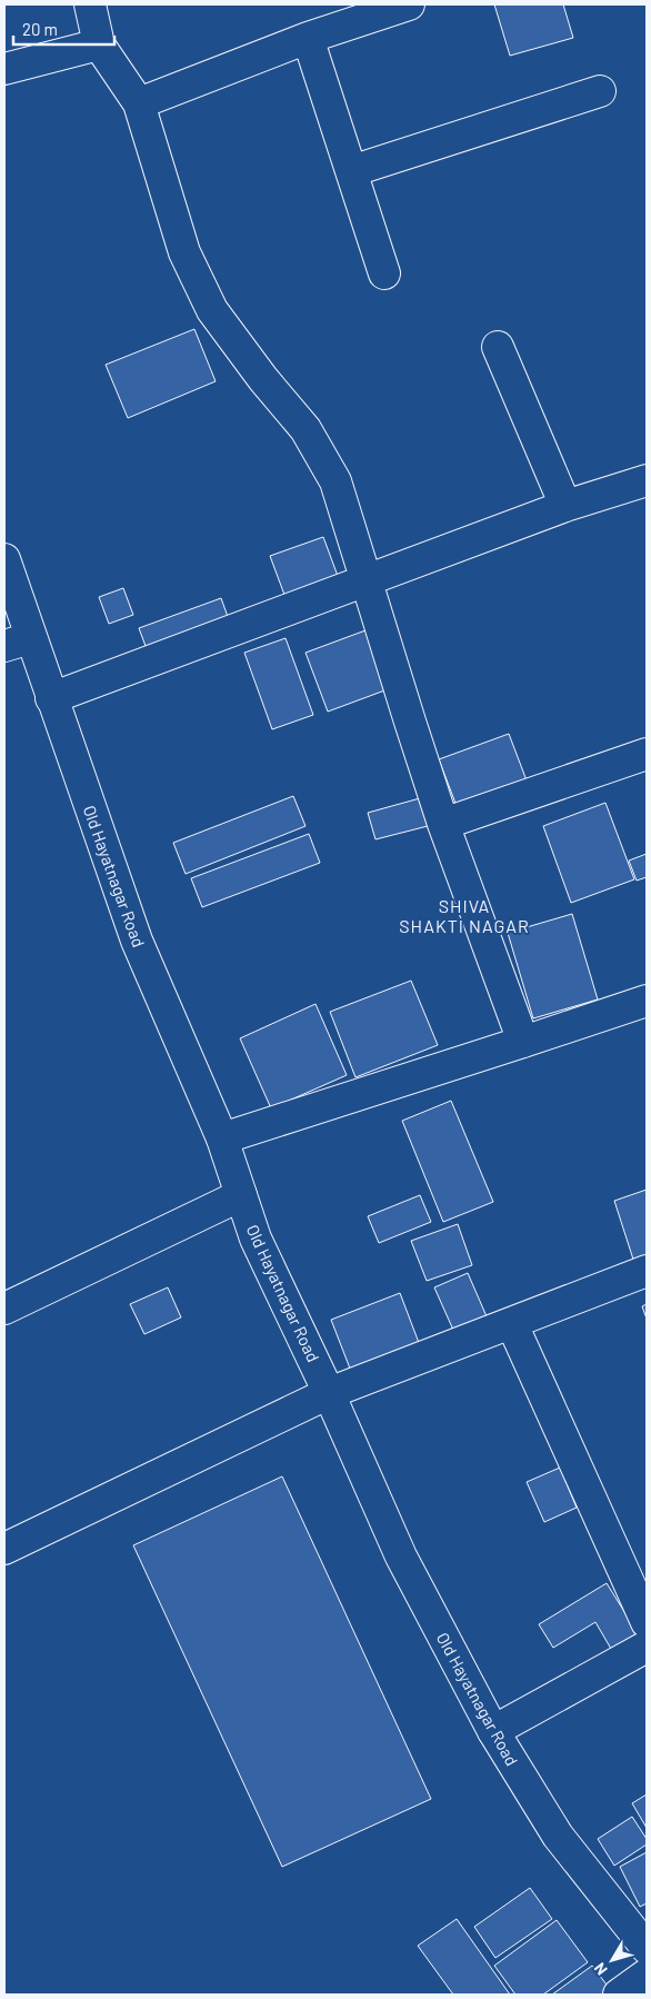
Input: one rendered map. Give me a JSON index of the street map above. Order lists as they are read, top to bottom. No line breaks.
{"streets":{"street":["Old Hayatnagar Road"]},"districts":["SHIVA SHAKTI NAGAR"],"scale_bar":"20 m","north":"bottom left"}
